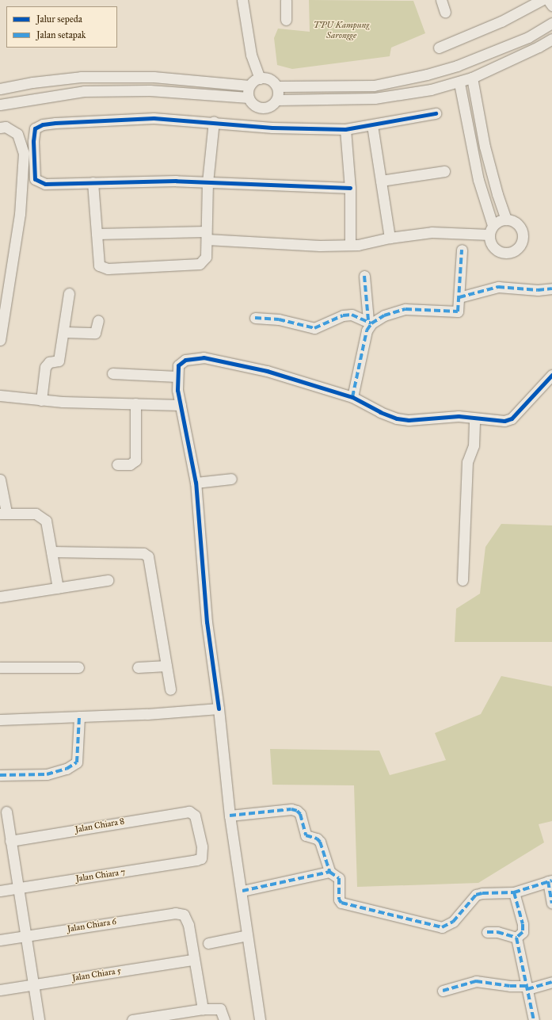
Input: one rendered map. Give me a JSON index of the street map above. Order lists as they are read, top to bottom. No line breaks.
{"streets":{"street":["Jalan Chiara 8","Jalan Chiara 7","Jalan Chiara 6","Jalan Chiara 5"]},"crossings":[["Jalan Chiara 8","Jalan Chiara 7"],["Jalan Chiara 6","Jalan Chiara 5"]],"parks":["TPU Kampung Sarongge"],"legend":["Jalur sepeda","Jalan setapak"]}
